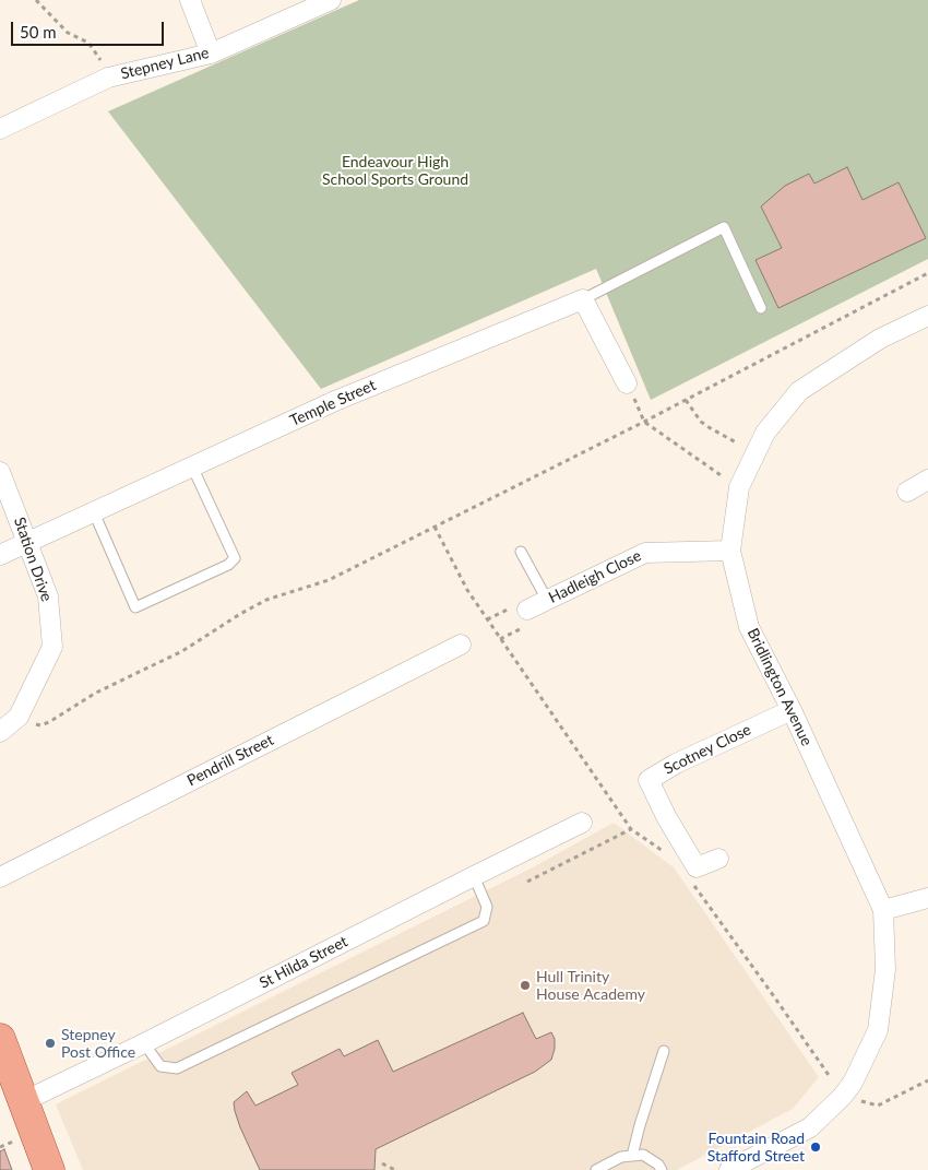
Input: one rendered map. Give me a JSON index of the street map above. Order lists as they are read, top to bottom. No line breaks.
{"streets":{"street":["Stepney Lane","Temple Street","Station Drive","Hadleigh Close","Bridlington Avenue","Scotney Close","Pendrill Street","St Hilda Street"]},"crossings":[["Temple Street","Station Drive"],["Hadleigh Close","Bridlington Avenue"],["Bridlington Avenue","Scotney Close"]],"parks":["Endeavour High School Sports Ground"],"places":["Hull Trinity House Academy","Stepney Post Office","Fountain Road Stafford Street"],"scale_bar":"50 m"}
